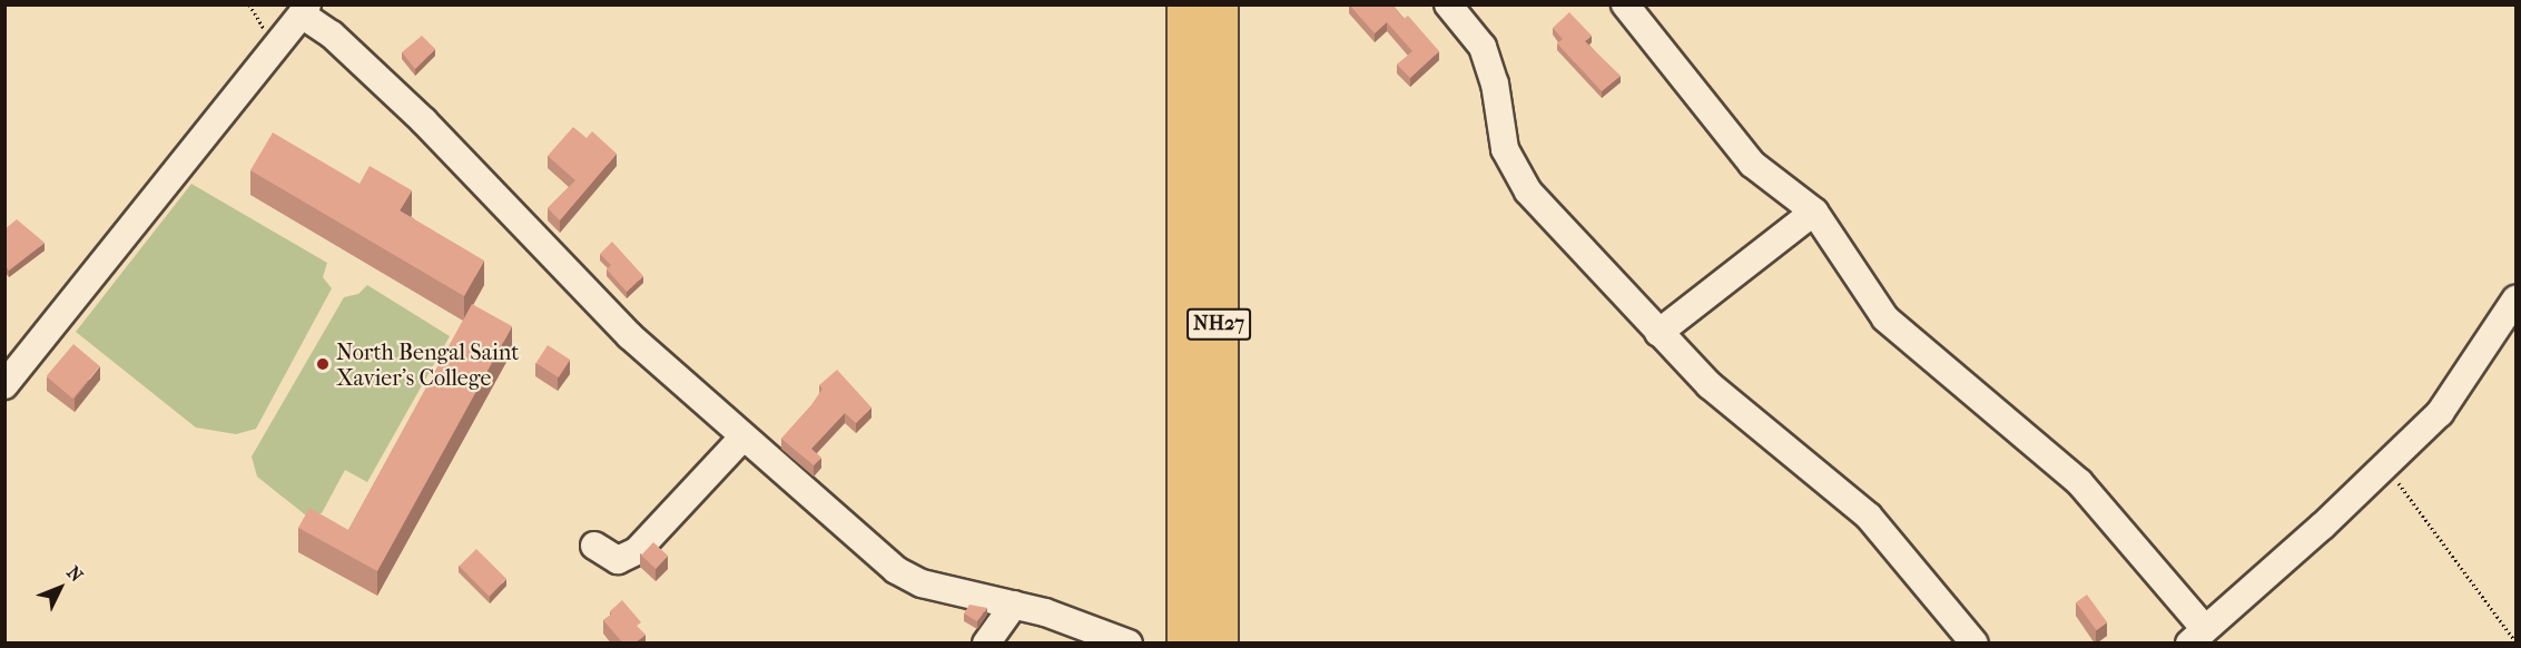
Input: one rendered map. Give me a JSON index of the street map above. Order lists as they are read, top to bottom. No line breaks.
{"streets":{"highway":["NH27"]},"places":["North Bengal Saint Xavier's College"],"north":"top right"}
